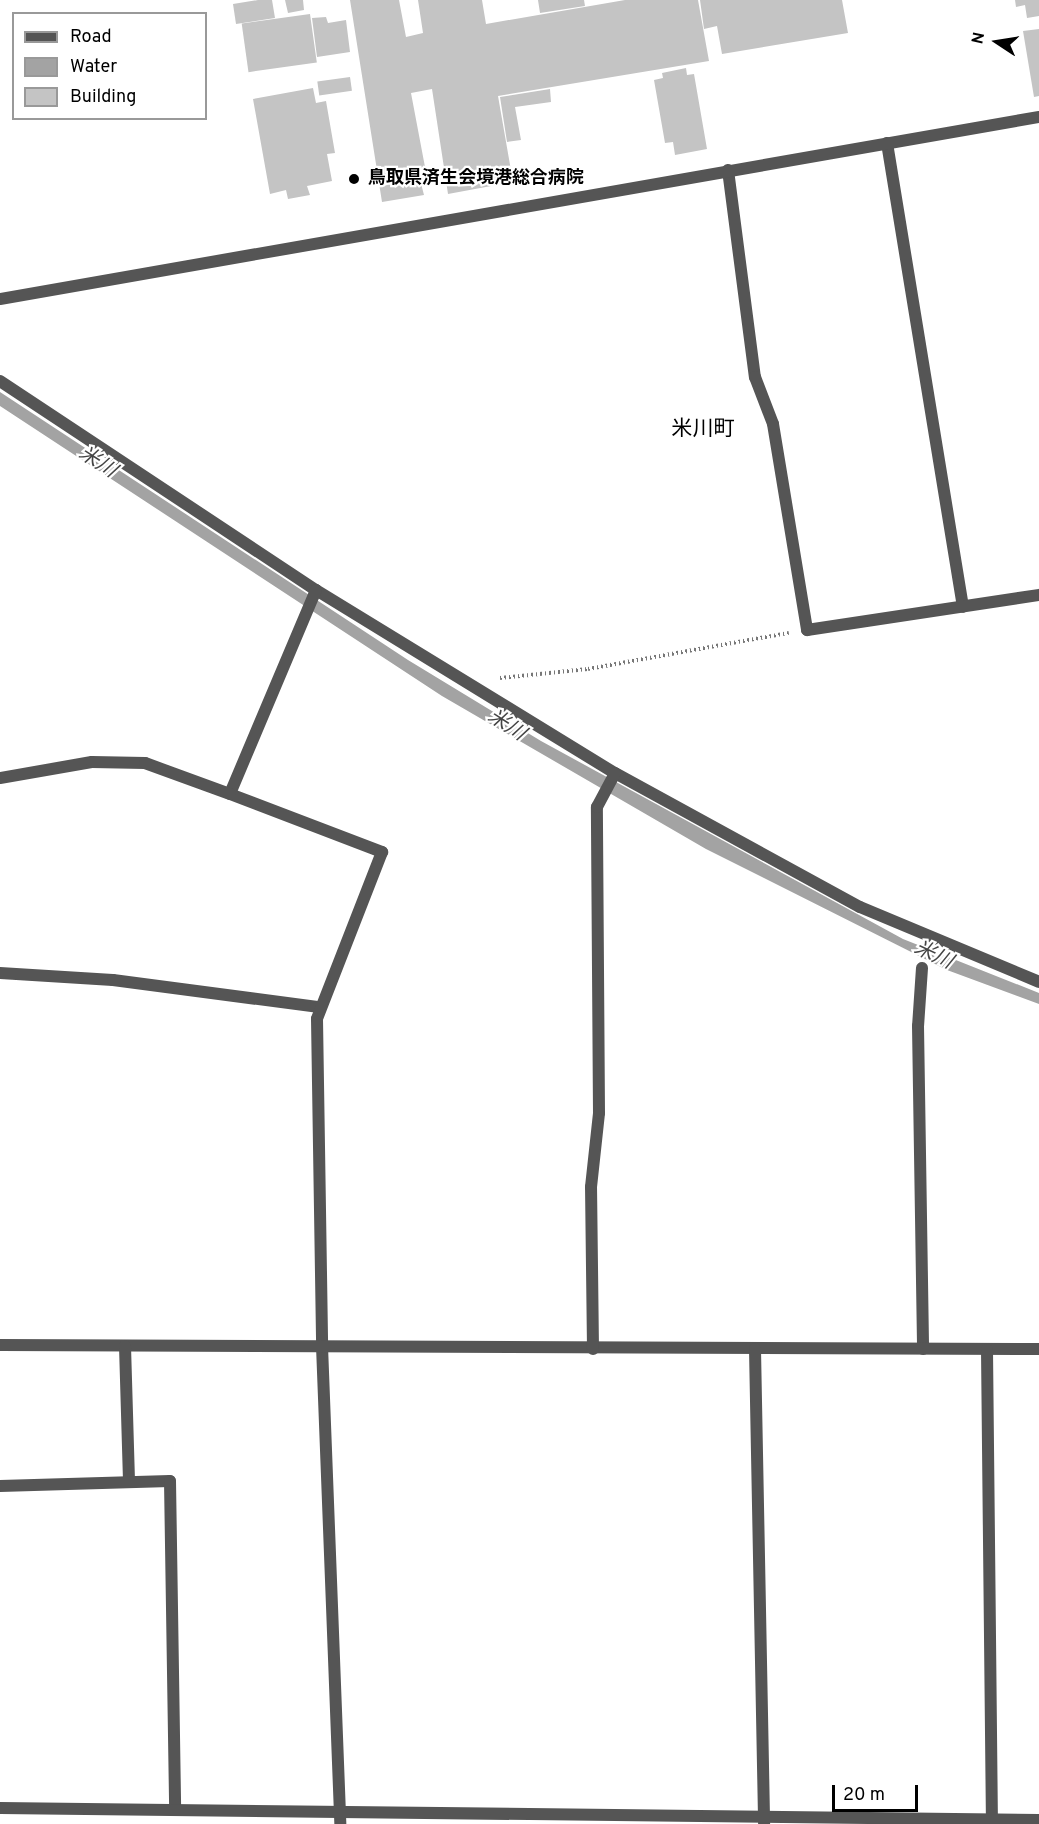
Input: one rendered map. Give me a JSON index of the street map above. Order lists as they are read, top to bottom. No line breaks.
{"districts":["米川町"],"water":["米川"],"places":["鳥取県済生会境港総合病院"],"legend":["Road","Water","Building"],"scale_bar":"20 m","north":"left"}
